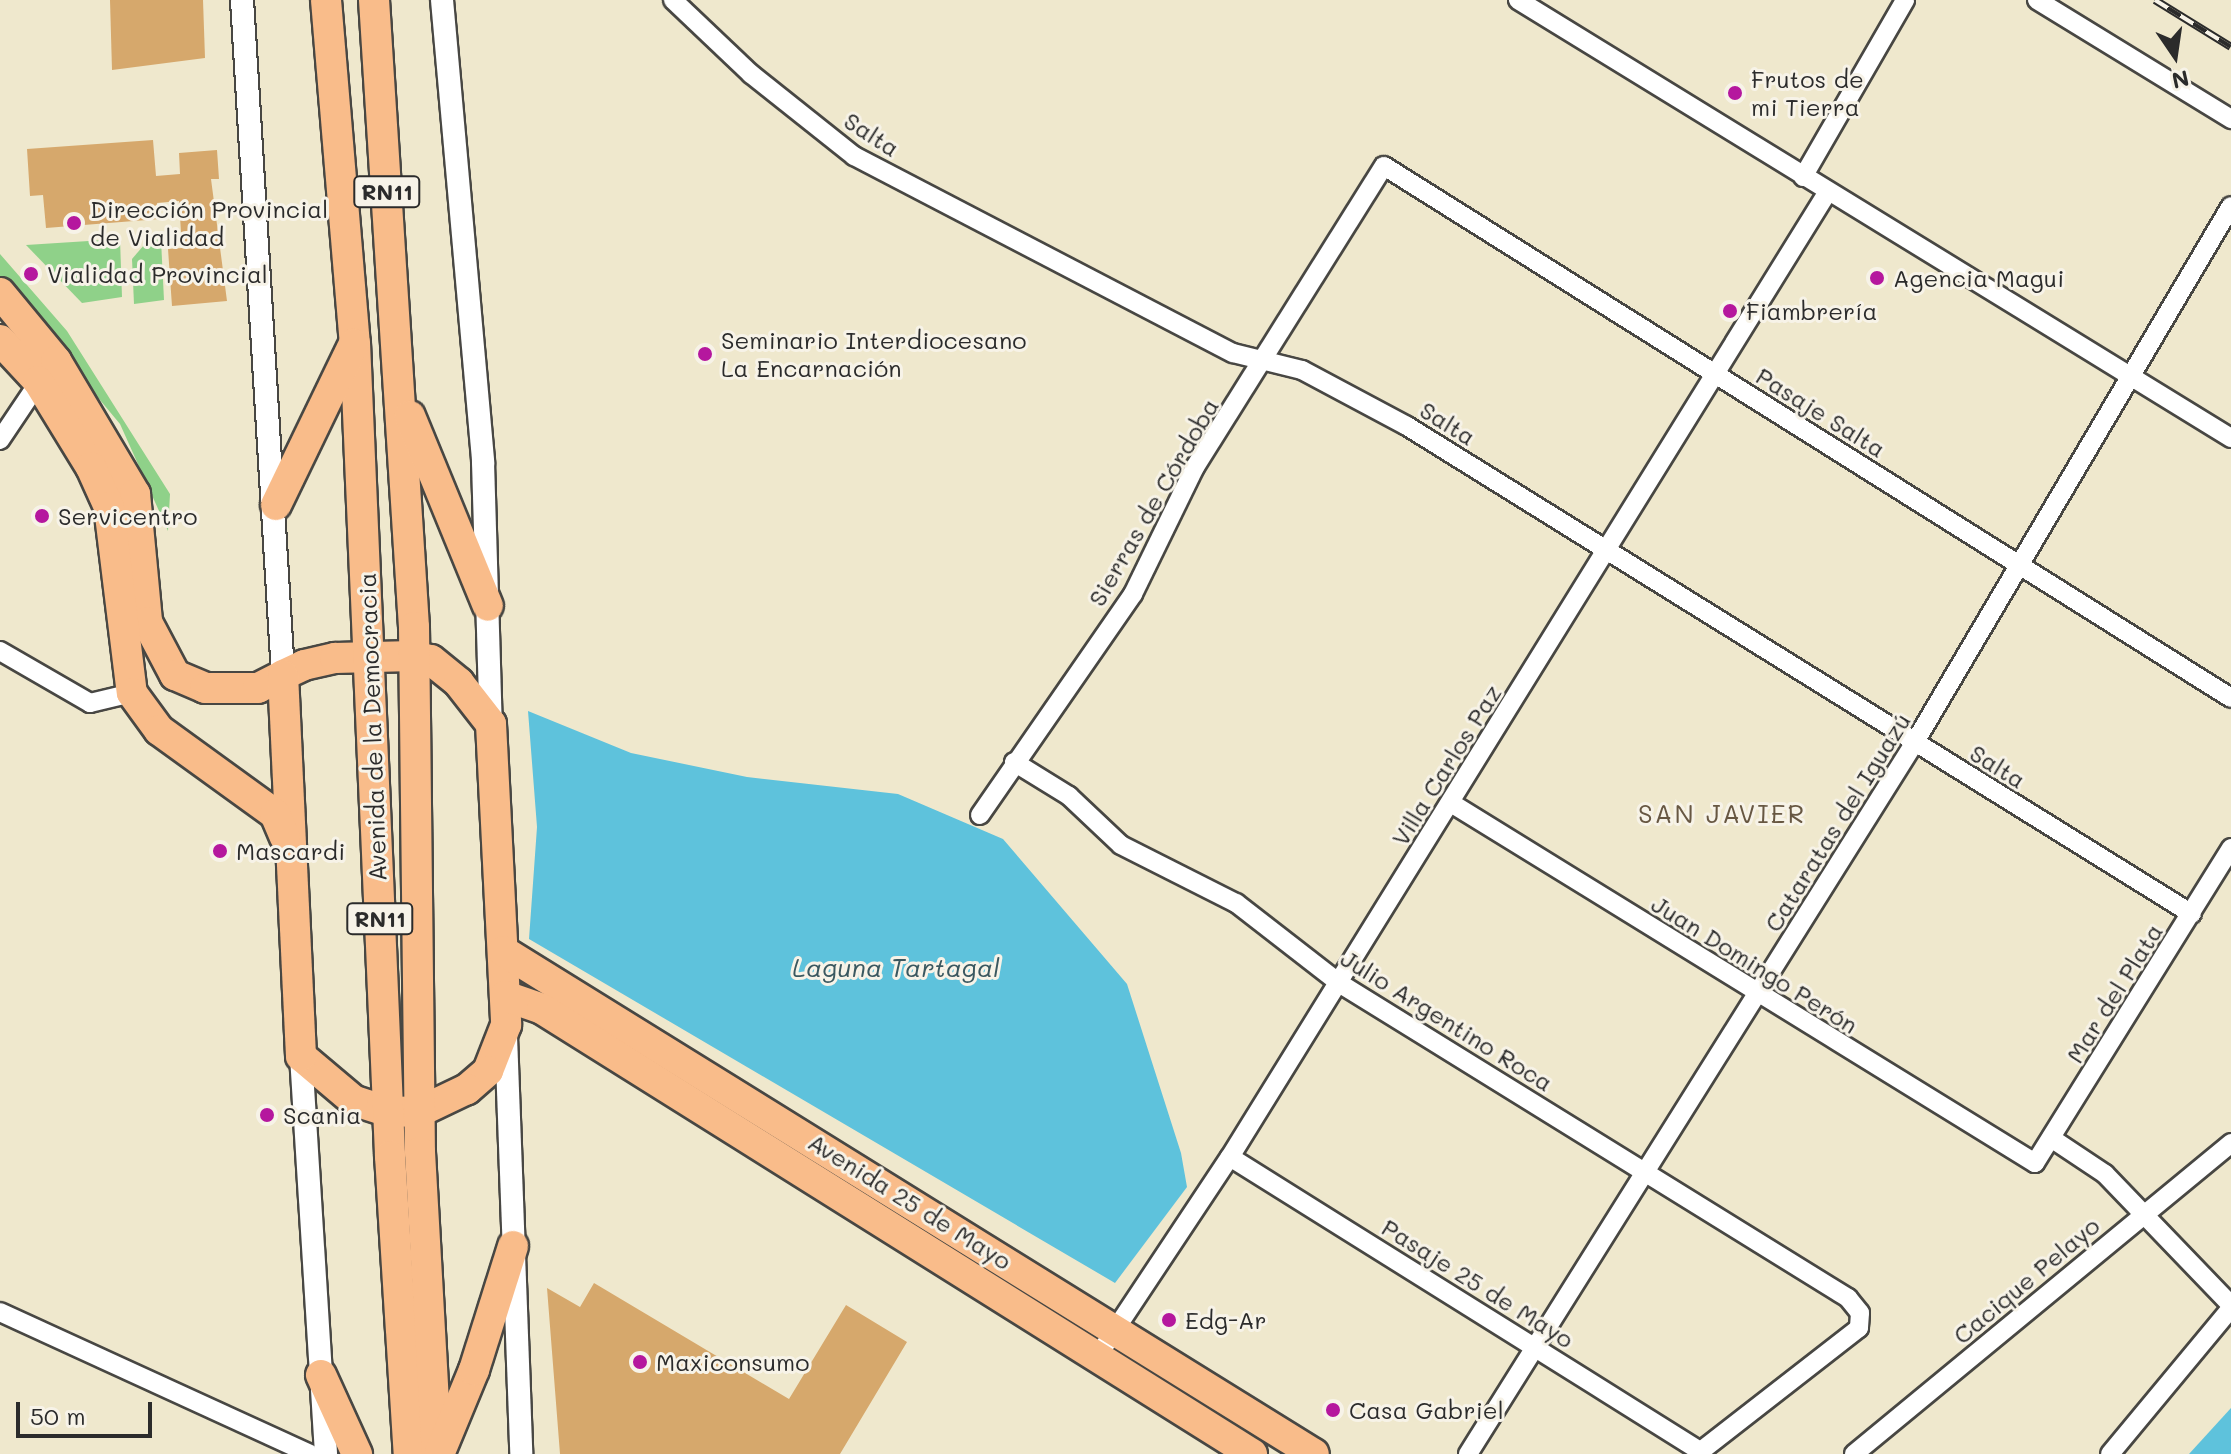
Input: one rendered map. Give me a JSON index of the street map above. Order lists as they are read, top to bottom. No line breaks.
{"streets":{"main road":["RN11","Avenida de la Democracia","Avenida 25 de Mayo"],"street":["Salta","Pasaje Salta","Sierras de Córdoba","Villa Carlos Paz","Cataratas del Iguazú","Juan Domingo Perón","Mar del Plata","Julio Argentino Roca","Cacique Pelayo","Pasaje 25 de Mayo"]},"crossings":[["Salta","Sierras de Córdoba"],["Salta","Villa Carlos Paz"],["Salta","Cataratas del Iguazú"],["Salta","Mar del Plata"],["Pasaje Salta","Sierras de Córdoba"],["Pasaje Salta","Villa Carlos Paz"],["Pasaje Salta","Cataratas del Iguazú"],["Sierras de Córdoba","Julio Argentino Roca"],["Villa Carlos Paz","Juan Domingo Perón"],["Villa Carlos Paz","Julio Argentino Roca"],["Villa Carlos Paz","Avenida 25 de Mayo"],["Villa Carlos Paz","Pasaje 25 de Mayo"],["Cataratas del Iguazú","Juan Domingo Perón"],["Cataratas del Iguazú","Julio Argentino Roca"],["Cataratas del Iguazú","Pasaje 25 de Mayo"],["Juan Domingo Perón","Mar del Plata"],["Julio Argentino Roca","Pasaje 25 de Mayo"]],"districts":["SAN JAVIER"],"water":["Laguna Tartagal"],"places":["Frutos de mi Tierra","Dirección Provincial de Vialidad","Vialidad Provincial","Agencia Magui","Fiambrería","Seminario Interdiocesano La Encarnación","Servicentro","Mascardi","Scania","Edg-Ar","Maxiconsumo","Casa Gabriel"],"scale_bar":"50 m","north":"bottom"}
